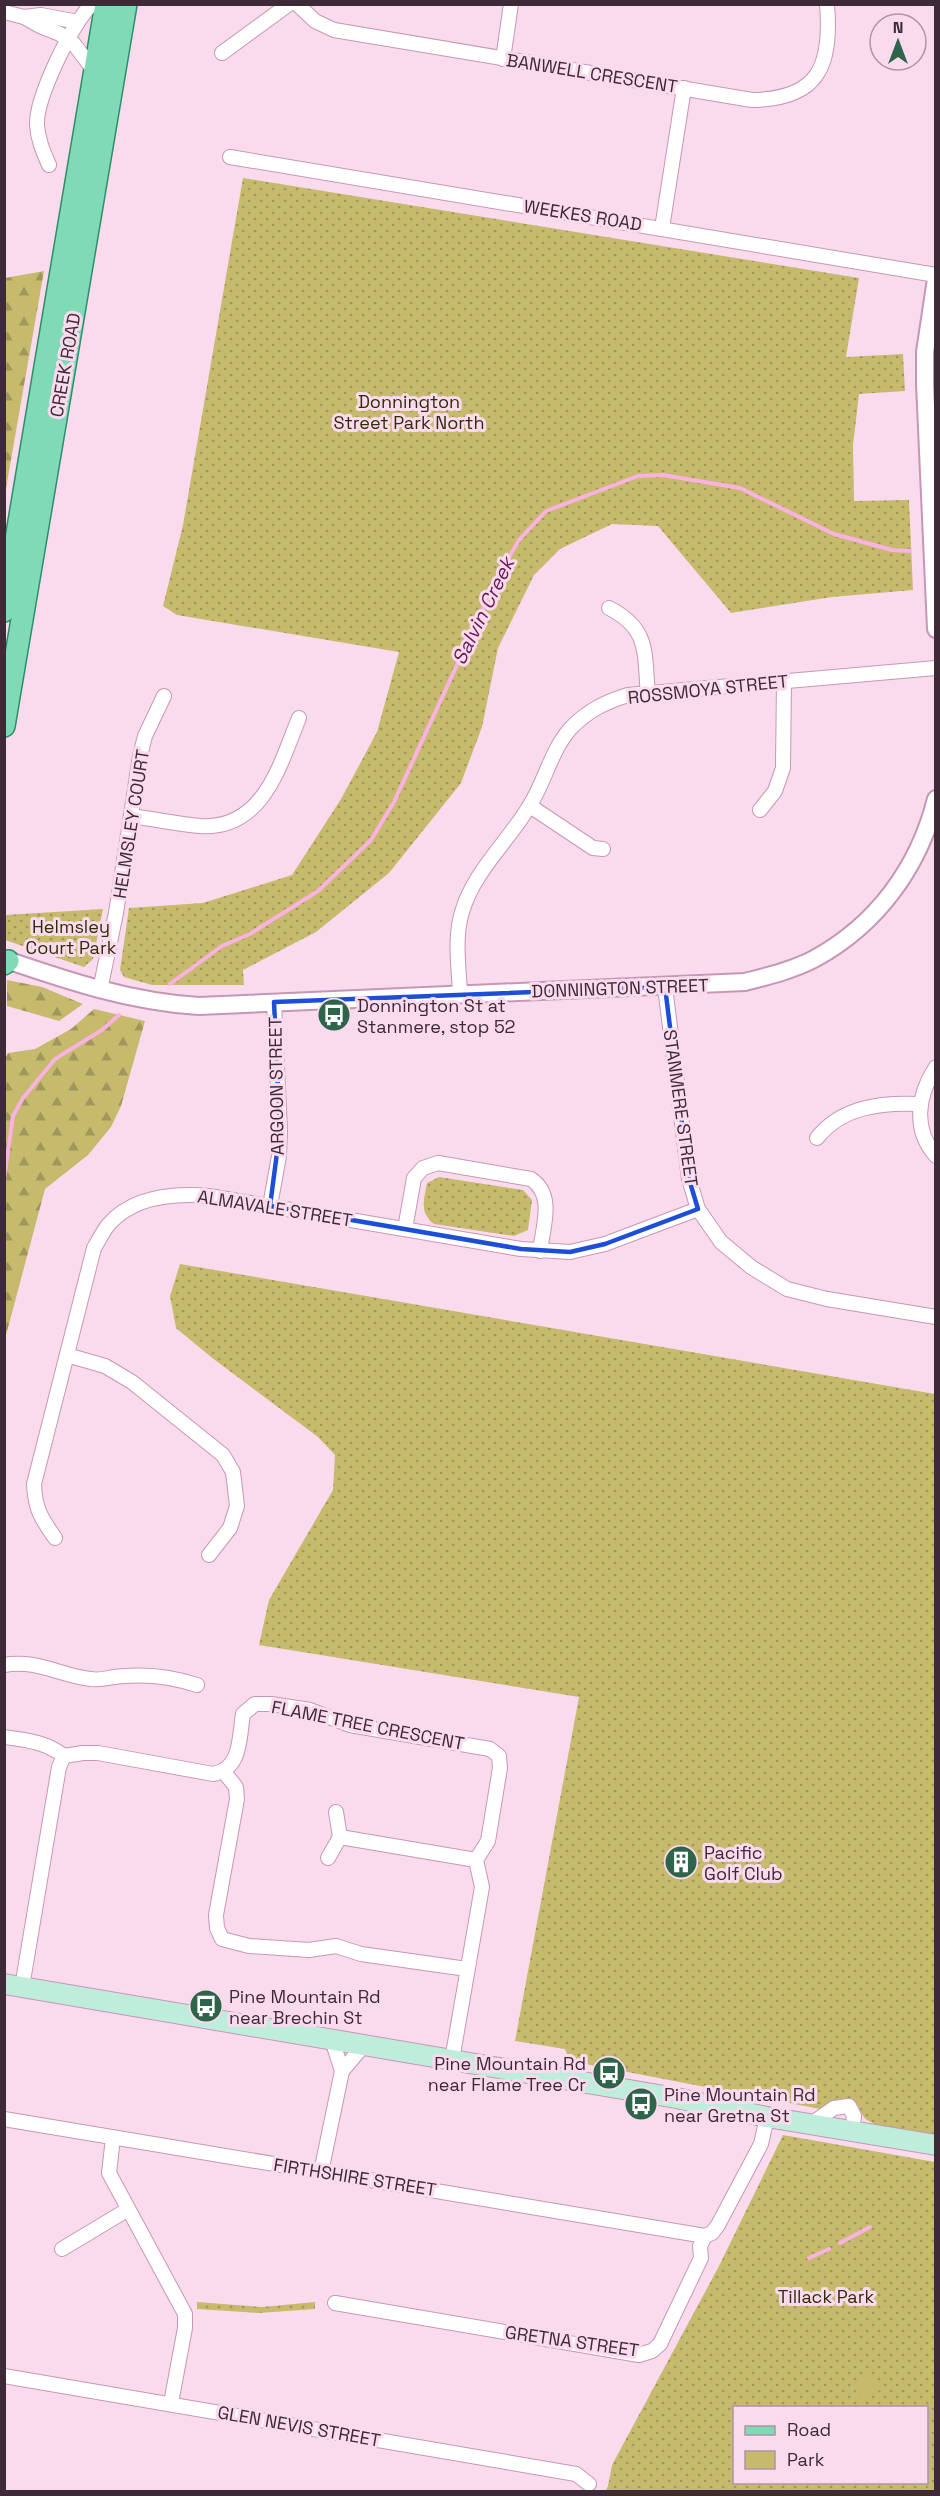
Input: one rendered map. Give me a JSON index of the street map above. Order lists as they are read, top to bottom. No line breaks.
{"streets":{"main road":["CREEK ROAD"],"street":["BANWELL CRESCENT","WEEKES ROAD","ROSSMOYA STREET","HELMSLEY COURT","DONNINGTON STREET","ARGOON STREET","STANMERE STREET","ALMAVALE STREET","FLAME TREE CRESCENT","FIRTHSHIRE STREET","GRETNA STREET","GLEN NEVIS STREET"]},"crossings":[["ROSSMOYA STREET","DONNINGTON STREET"],["HELMSLEY COURT","DONNINGTON STREET"],["DONNINGTON STREET","ARGOON STREET"],["DONNINGTON STREET","STANMERE STREET"],["ARGOON STREET","ALMAVALE STREET"],["STANMERE STREET","ALMAVALE STREET"],["FIRTHSHIRE STREET","GRETNA STREET"]],"water":["Salvin Creek"],"parks":["Donnington Street Park North","Helmsley Court Park","Tillack Park"],"places":{"bus stop":["Donnington St at Stanmere, stop 52","Pine Mountain Rd near Brechin St","Pine Mountain Rd near Flame Tree Cr","Pine Mountain Rd near Gretna St"],"building":["Pacific Golf Club"]},"legend":["Road","Park"],"north":"top"}
